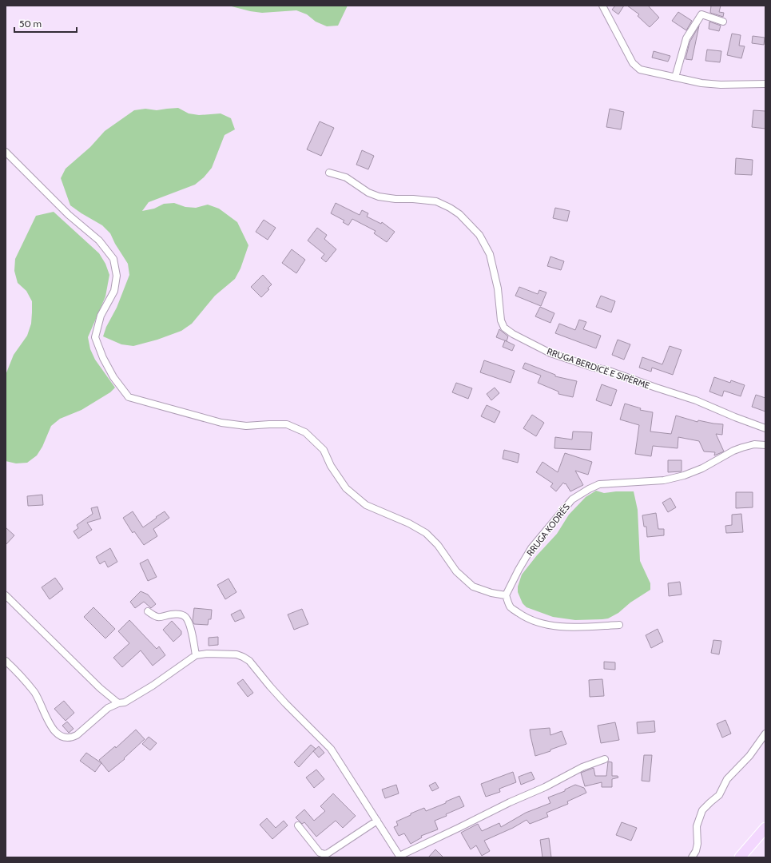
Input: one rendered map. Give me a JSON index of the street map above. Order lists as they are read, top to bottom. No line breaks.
{"streets":{"street":["RRUGA BERDICË E SIPËRME","RRUGA KODRËS"]},"scale_bar":"50 m"}
